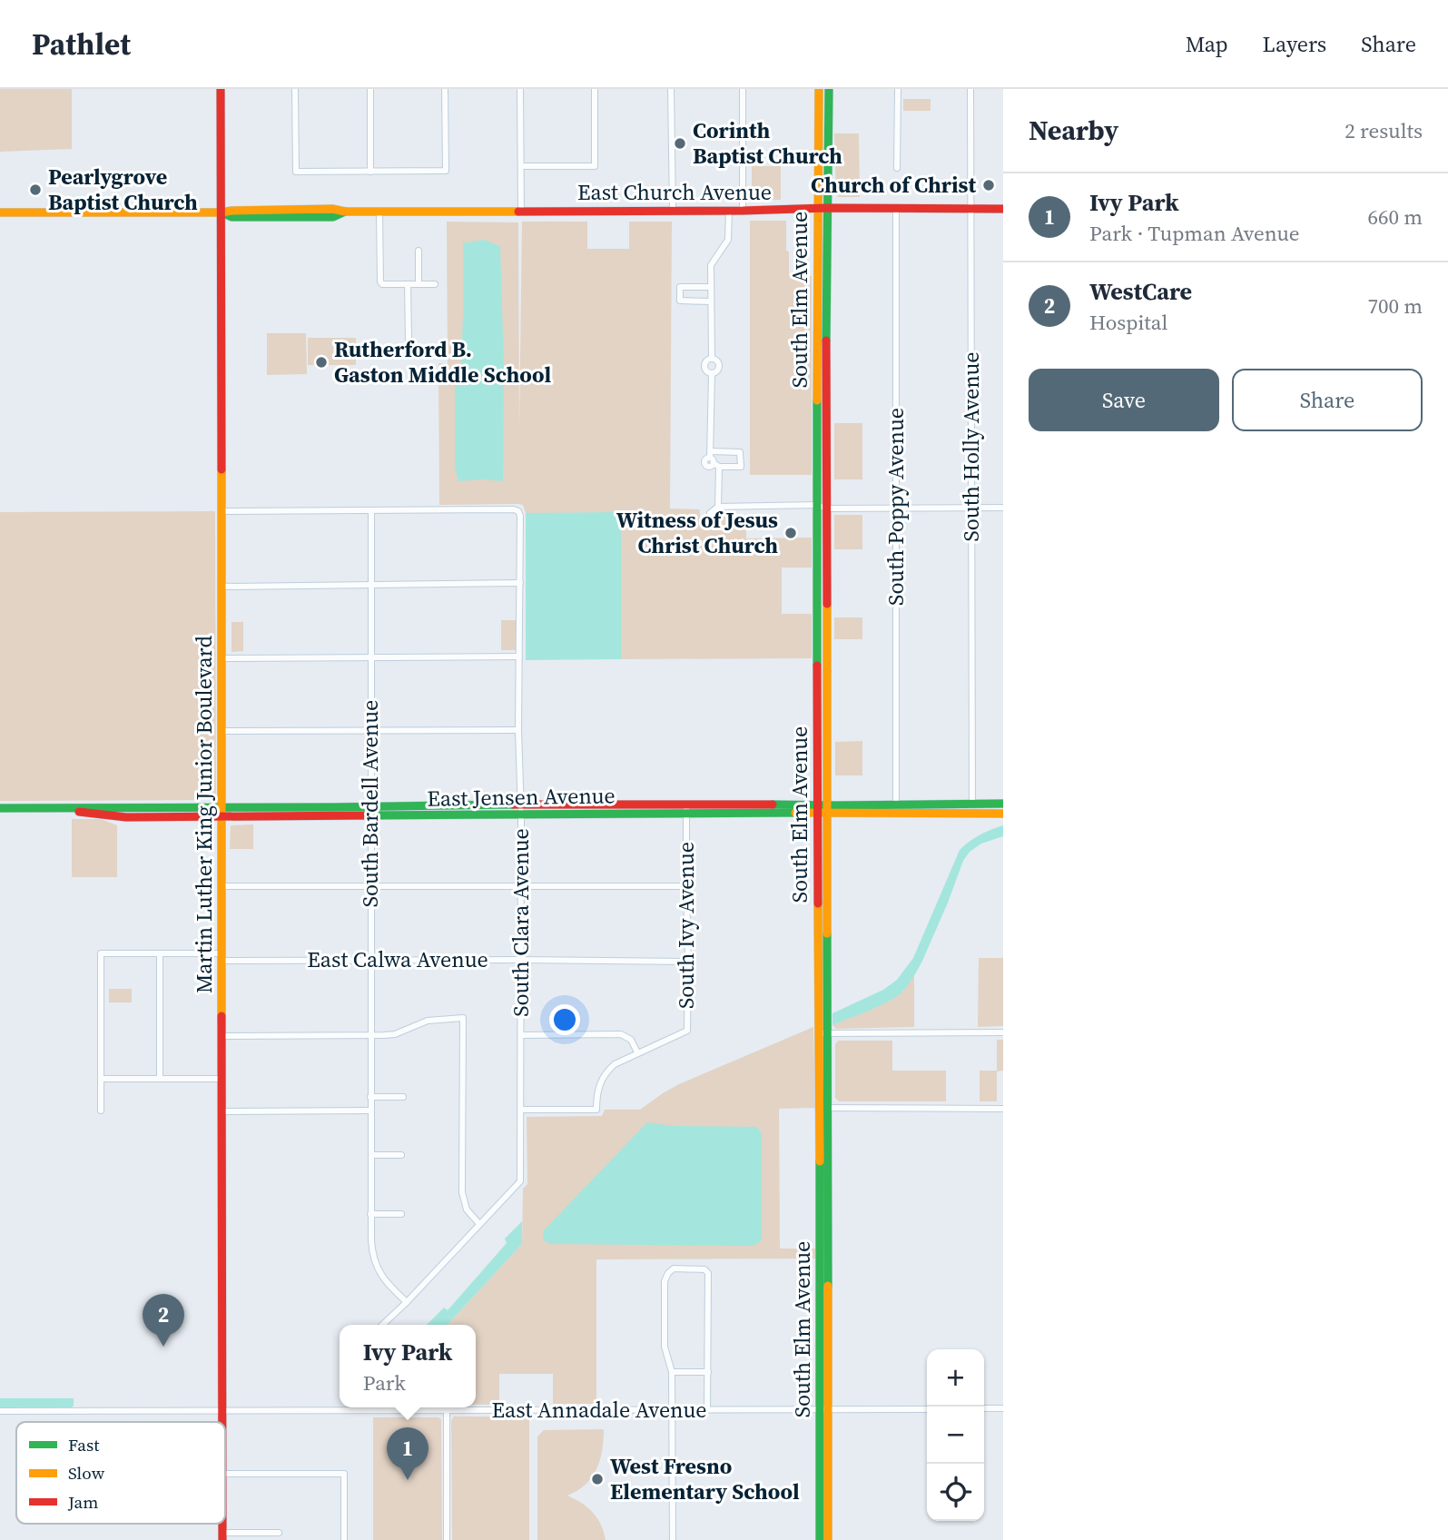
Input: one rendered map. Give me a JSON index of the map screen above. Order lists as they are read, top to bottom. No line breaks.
{"streets":{"main road":["East Church Avenue","South Elm Avenue","East Jensen Avenue","Martin Luther King Junior Boulevard"],"street":["South Holly Avenue","South Poppy Avenue","South Bardell Avenue","South Clara Avenue","South Ivy Avenue","East Calwa Avenue","East Annadale Avenue"]},"crossings":[["East Church Avenue","South Elm Avenue"],["East Church Avenue","South Holly Avenue"],["East Church Avenue","South Poppy Avenue"],["East Church Avenue","Martin Luther King Junior Boulevard"],["South Elm Avenue","East Jensen Avenue"],["South Elm Avenue","East Annadale Avenue"],["South Holly Avenue","East Jensen Avenue"],["South Poppy Avenue","East Jensen Avenue"],["East Jensen Avenue","South Bardell Avenue"],["East Jensen Avenue","Martin Luther King Junior Boulevard"],["East Jensen Avenue","South Clara Avenue"],["East Jensen Avenue","South Ivy Avenue"],["South Bardell Avenue","South Clara Avenue"],["South Bardell Avenue","East Calwa Avenue"],["Martin Luther King Junior Boulevard","East Calwa Avenue"],["Martin Luther King Junior Boulevard","East Annadale Avenue"],["South Clara Avenue","South Ivy Avenue"],["South Clara Avenue","East Calwa Avenue"],["South Ivy Avenue","East Calwa Avenue"]],"places":["Corinth Baptist Church","Church of Christ","Pearlygrove Baptist Church","Rutherford B. Gaston Middle School","Witness of Jesus Christ Church","West Fresno Elementary School"],"legend":["Fast","Slow","Jam"],"page":{"header":"Pathlet","nav":["Map","Layers","Share"],"heading":["Nearby","2 results"],"list":[{"mark":"1","name":"Ivy Park","note":"Park · Tupman Avenue","value":"660 m"},{"mark":"2","name":"WestCare","note":"Hospital","value":"700 m"}],"buttons":["Save","Share"],"pins":["2","1"],"popup":["Ivy Park","Park"],"map_buttons":["+","−"]}}
